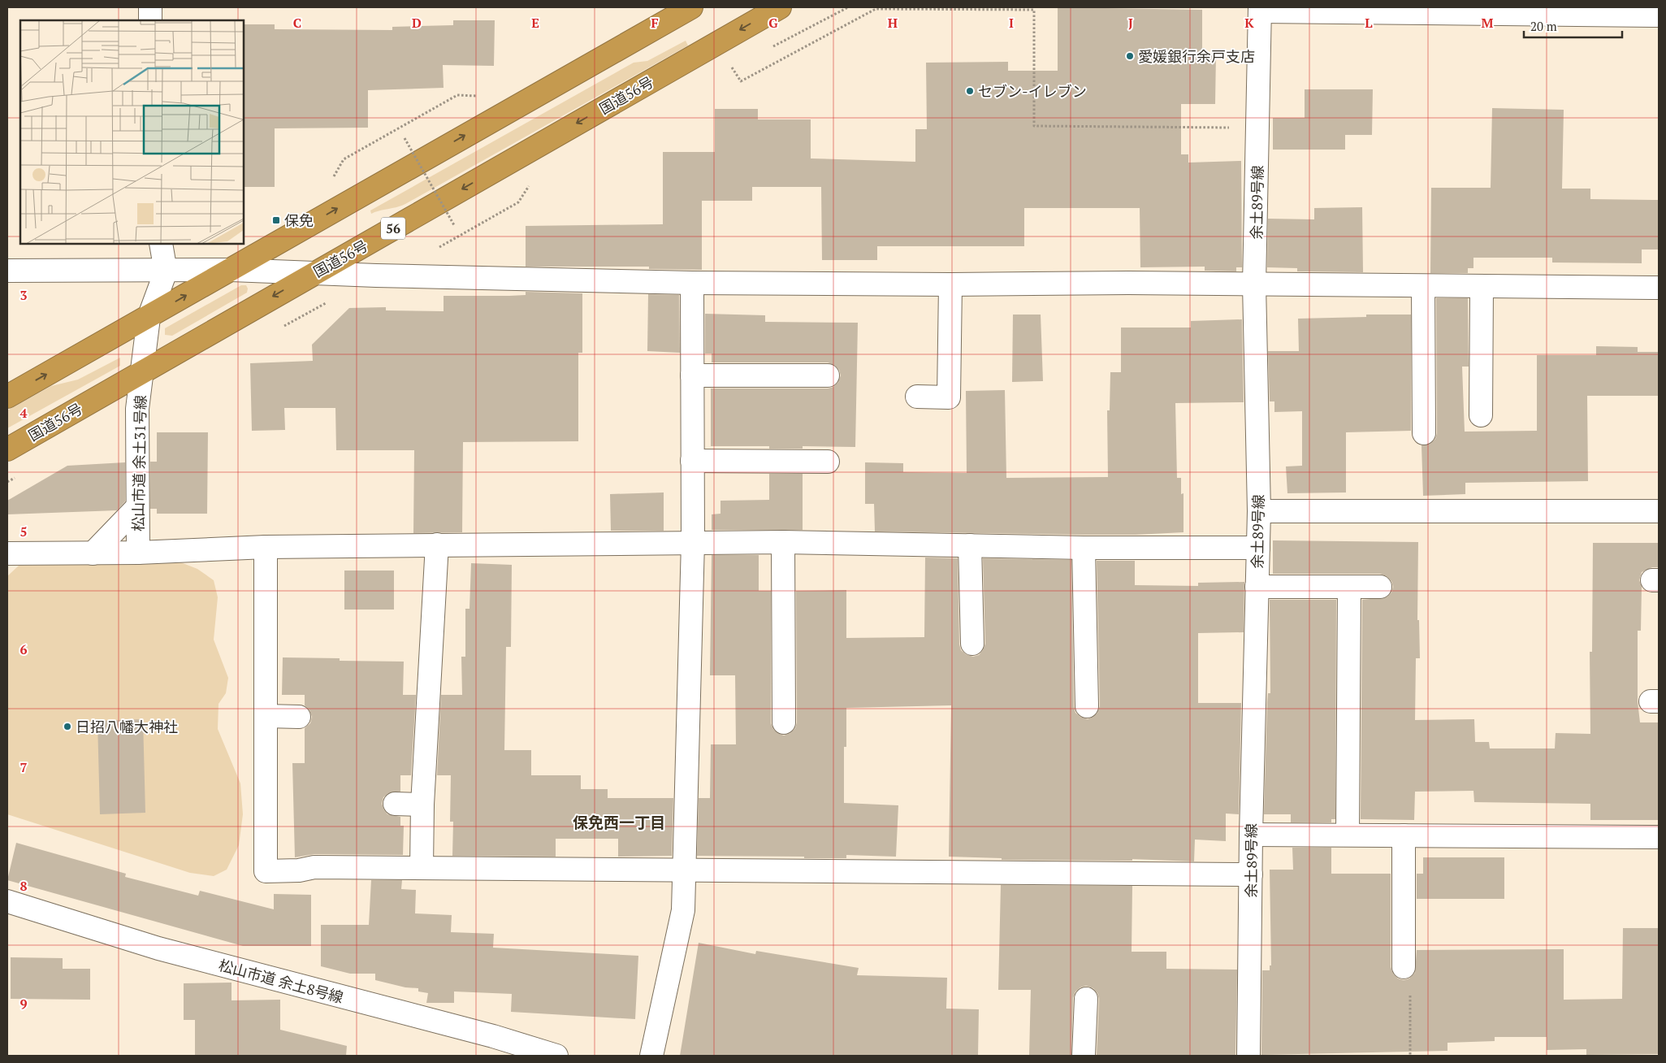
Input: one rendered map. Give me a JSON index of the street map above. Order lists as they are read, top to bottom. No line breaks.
{"streets":{"highway":["国道56号","56"],"street":["余土89号線","松山市道 余土31号線","松山市道 余土8号線"]},"crossings":[["国道56号","松山市道 余土31号線"]],"districts":["保免西一丁目"],"places":{"other":["愛媛銀行余戸支店","セブン-イレブン","日招八幡大神社"],"transit":["保免"]},"scale_bar":"20 m","grid":{"columns":["C","D","E","F","G","H","I","J","K","L","M"],"rows":["3","4","5","6","7","8","9"]}}
